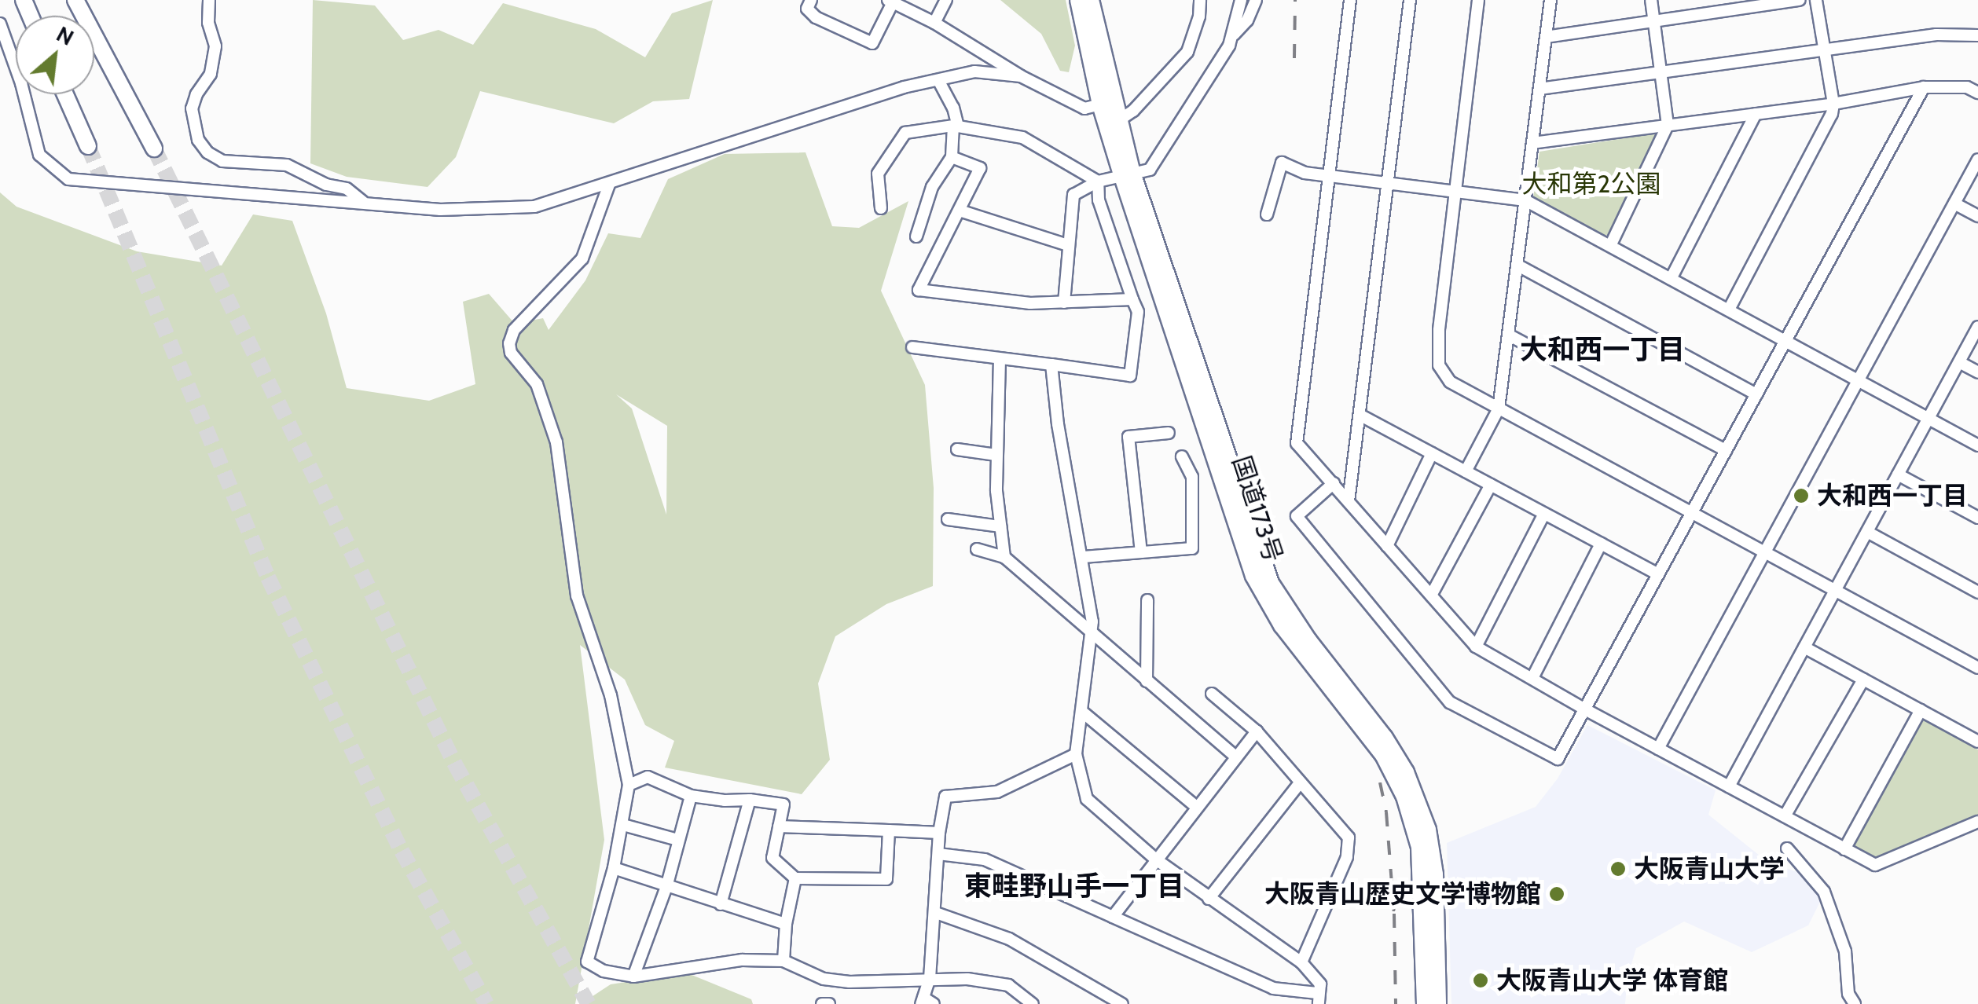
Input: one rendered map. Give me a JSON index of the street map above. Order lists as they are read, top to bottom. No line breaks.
{"streets":{"highway":["国道173号"]},"districts":["大和西一丁目","東畦野山手一丁目"],"parks":["大和第2公園"],"places":["大和西一丁目","大阪青山大学","大阪青山歴史文学博物館","大阪青山大学 体育館"],"north":"top right"}
